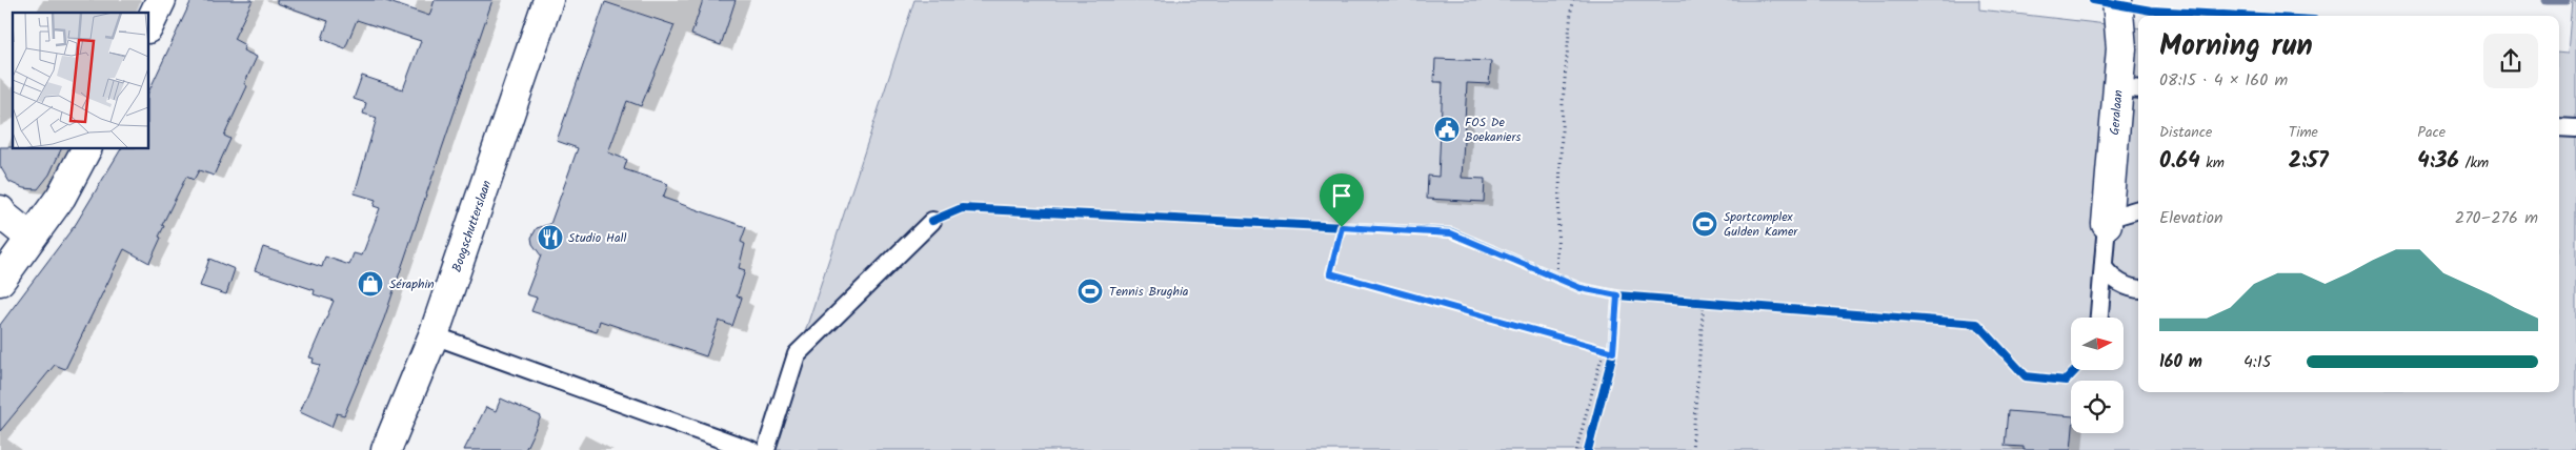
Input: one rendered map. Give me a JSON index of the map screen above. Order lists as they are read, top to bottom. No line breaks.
{"streets":{"street":["Geralaan","Boogschutterslaan"]},"places":{"public building":["FOS De Boekaniers"],"sports":["Sportcomplex Gulden Kamer","Tennis Brughia"],"restaurant":["Studio Hall"],"shop":["Séraphin"]},"north":"right","page":{"heading":["Morning run","08:15 · 4 × 160 m"],"stats":[["Distance","0.64 km"],["Time","2:57"],["Pace","4:36 /km"]],"chart":["Elevation","270–276 m"],"list":[{"name":"160 m","note":"4:15"}]}}
